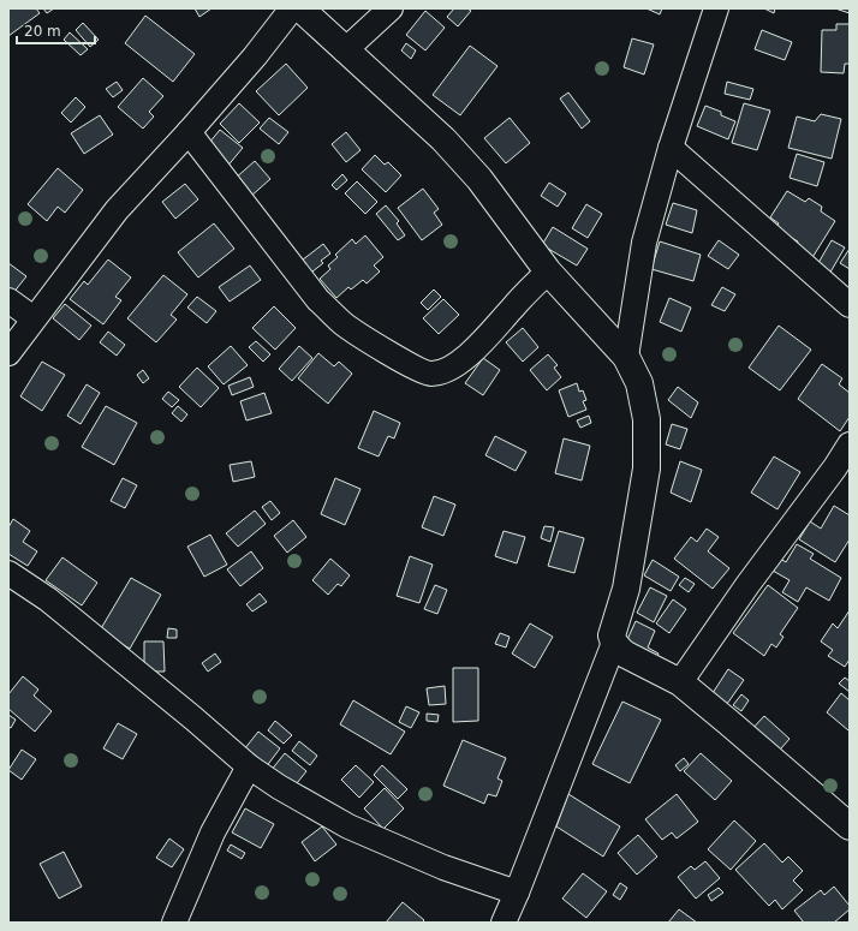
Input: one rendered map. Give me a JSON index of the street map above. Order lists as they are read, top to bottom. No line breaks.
{"scale_bar":"20 m"}
